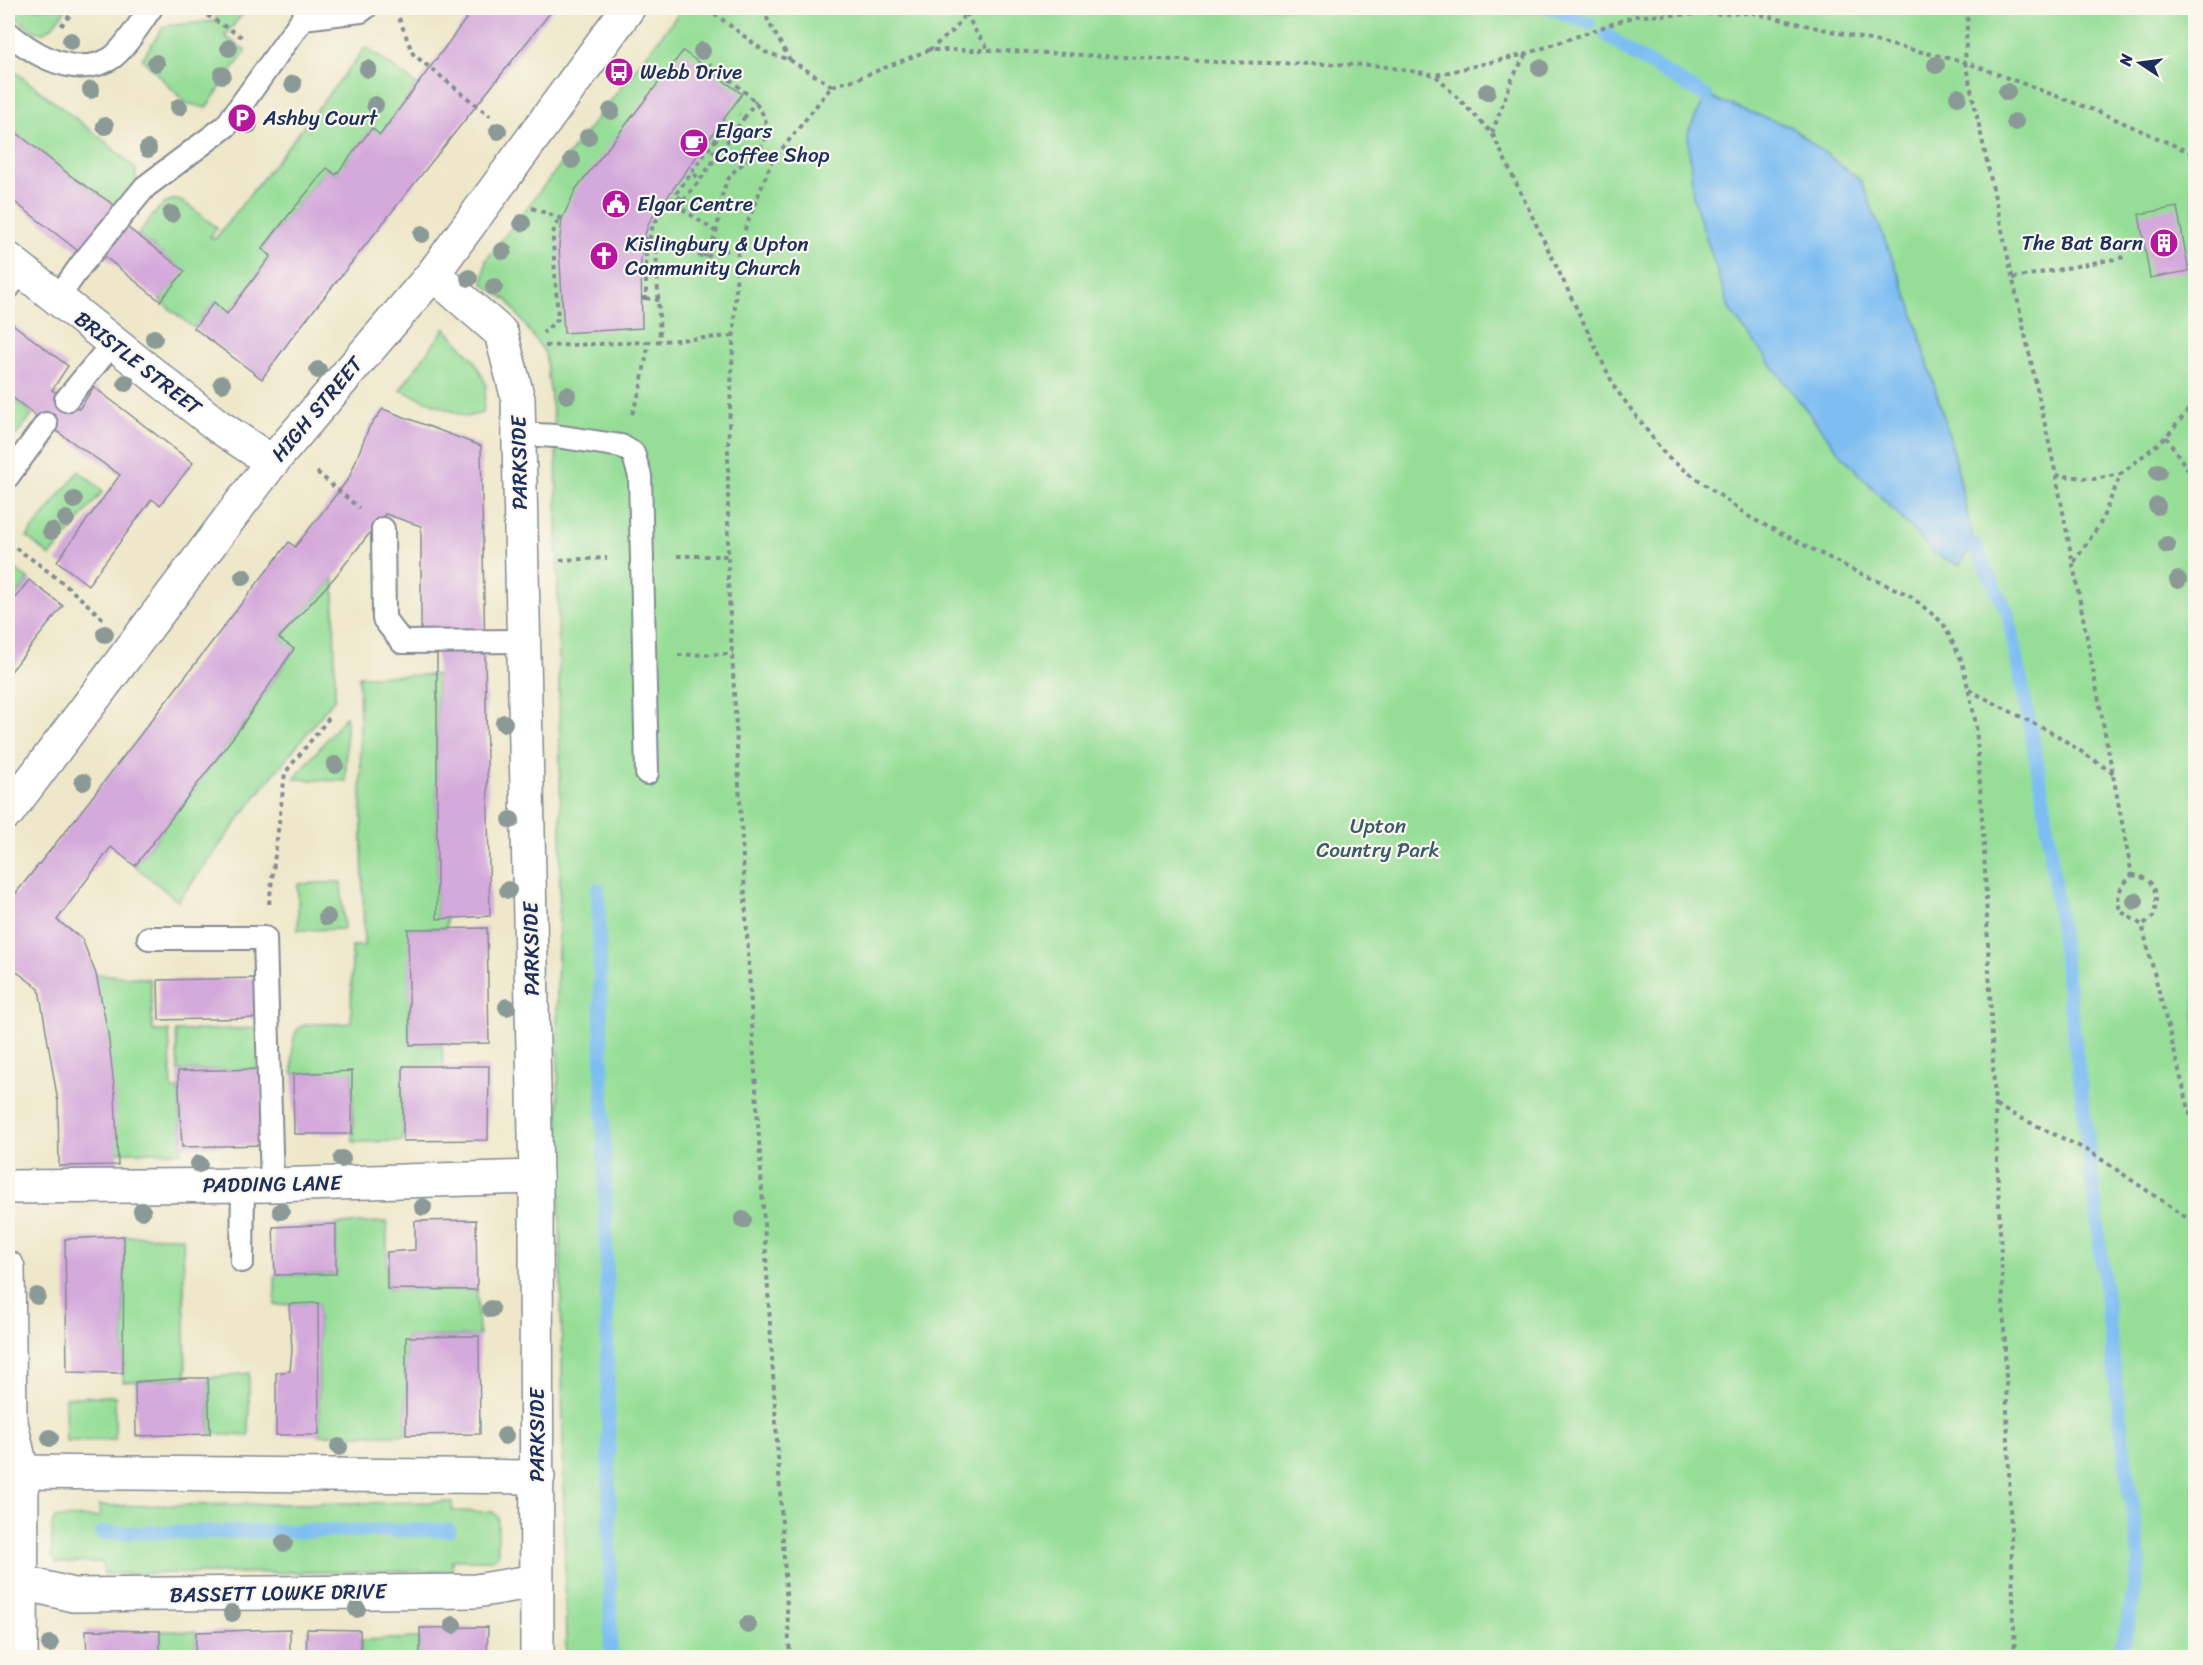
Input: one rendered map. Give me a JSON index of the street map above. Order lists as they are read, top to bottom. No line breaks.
{"streets":{"street":["BRISTLE STREET","HIGH STREET","PARKSIDE","PADDING LANE","BASSETT LOWKE DRIVE"]},"crossings":[["BRISTLE STREET","HIGH STREET"],["HIGH STREET","PARKSIDE"],["PARKSIDE","PADDING LANE"],["PARKSIDE","BASSETT LOWKE DRIVE"]],"parks":["Upton Country Park"],"places":{"bus stop":["Webb Drive"],"parking":["Ashby Court"],"cafe":["Elgars Coffee Shop"],"public building":["Elgar Centre"],"building":["The Bat Barn"],"church":["Kislingbury & Upton Community Church"]},"north":"left"}
